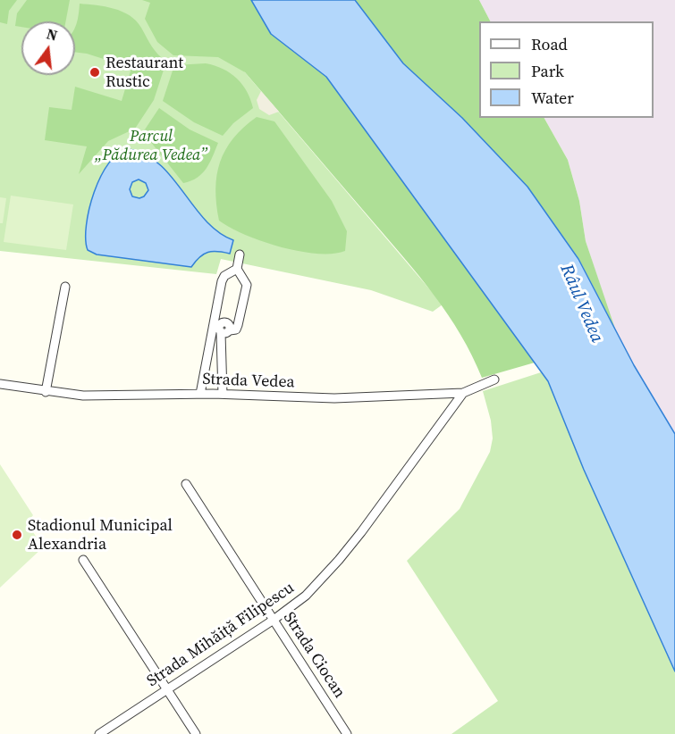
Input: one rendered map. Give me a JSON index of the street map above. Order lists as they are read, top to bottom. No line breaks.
{"streets":{"street":["Strada Vedea","Strada Mihăiță Filipescu","Strada Ciocan"]},"crossings":[["Strada Vedea","Strada Mihăiță Filipescu"],["Strada Mihăiță Filipescu","Strada Ciocan"]],"water":["Râul Vedea"],"parks":["Parcul „Pădurea Vedea”"],"places":["Restaurant Rustic","Stadionul Municipal Alexandria"],"legend":["Road","Park","Water"],"north":"top"}
